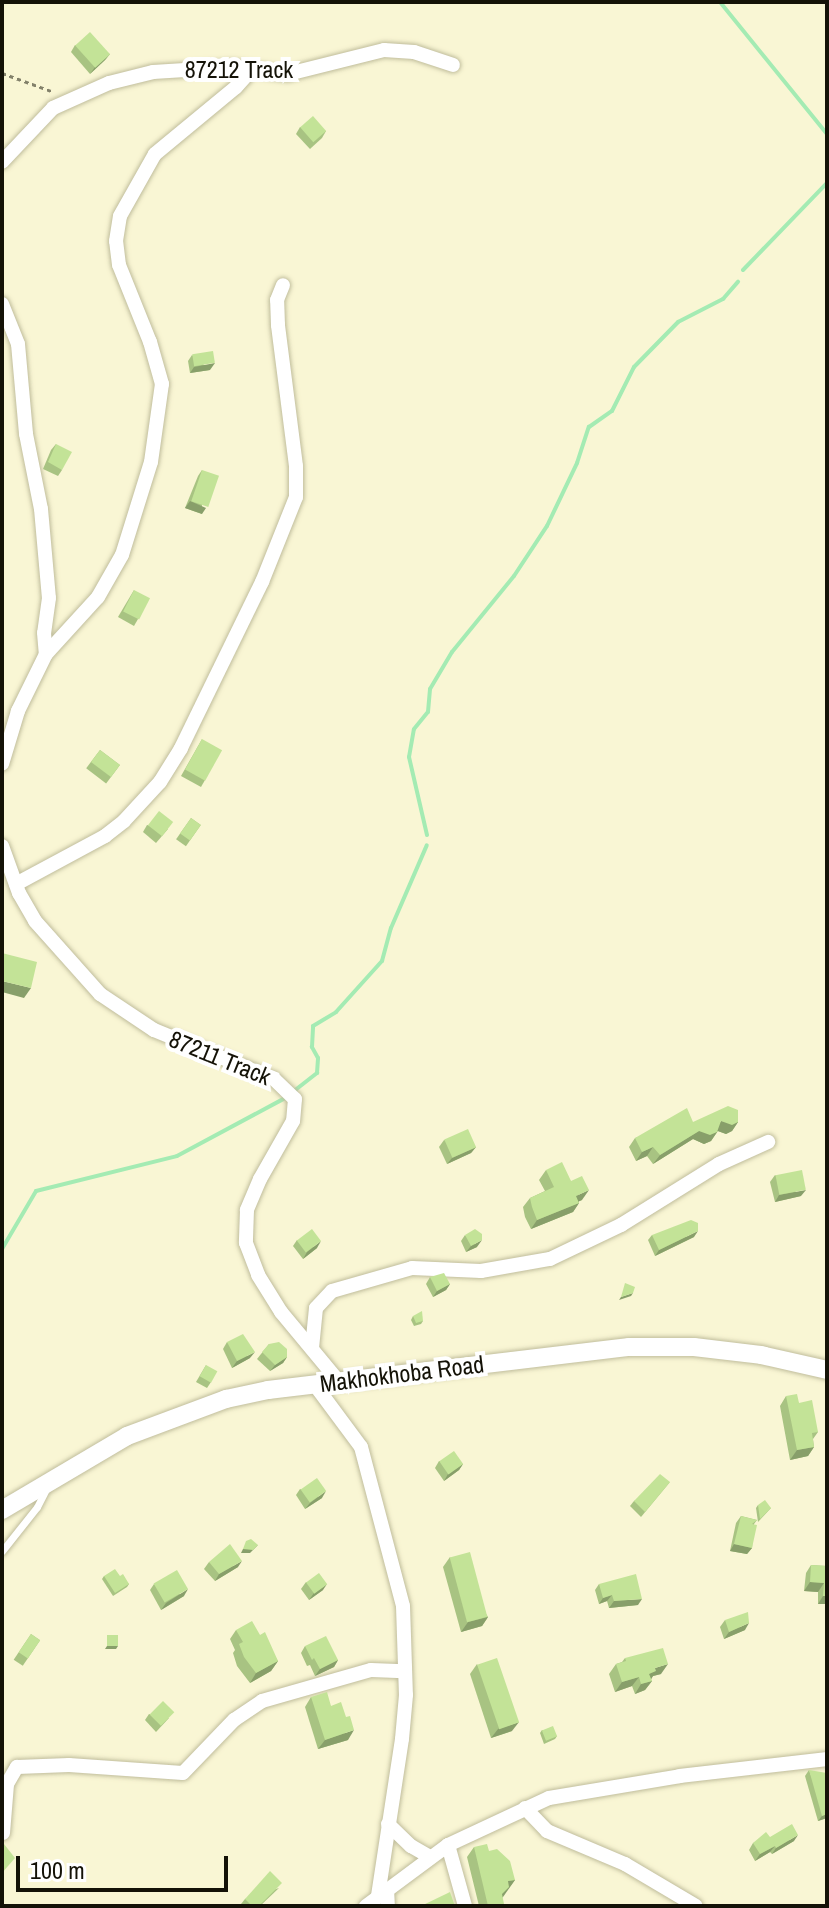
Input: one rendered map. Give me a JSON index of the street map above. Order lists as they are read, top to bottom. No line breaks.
{"streets":{"street":["87212 Track","87211 Track","Makhokhoba Road"]},"crossings":[["87211 Track","Makhokhoba Road"]],"scale_bar":"100 m"}
